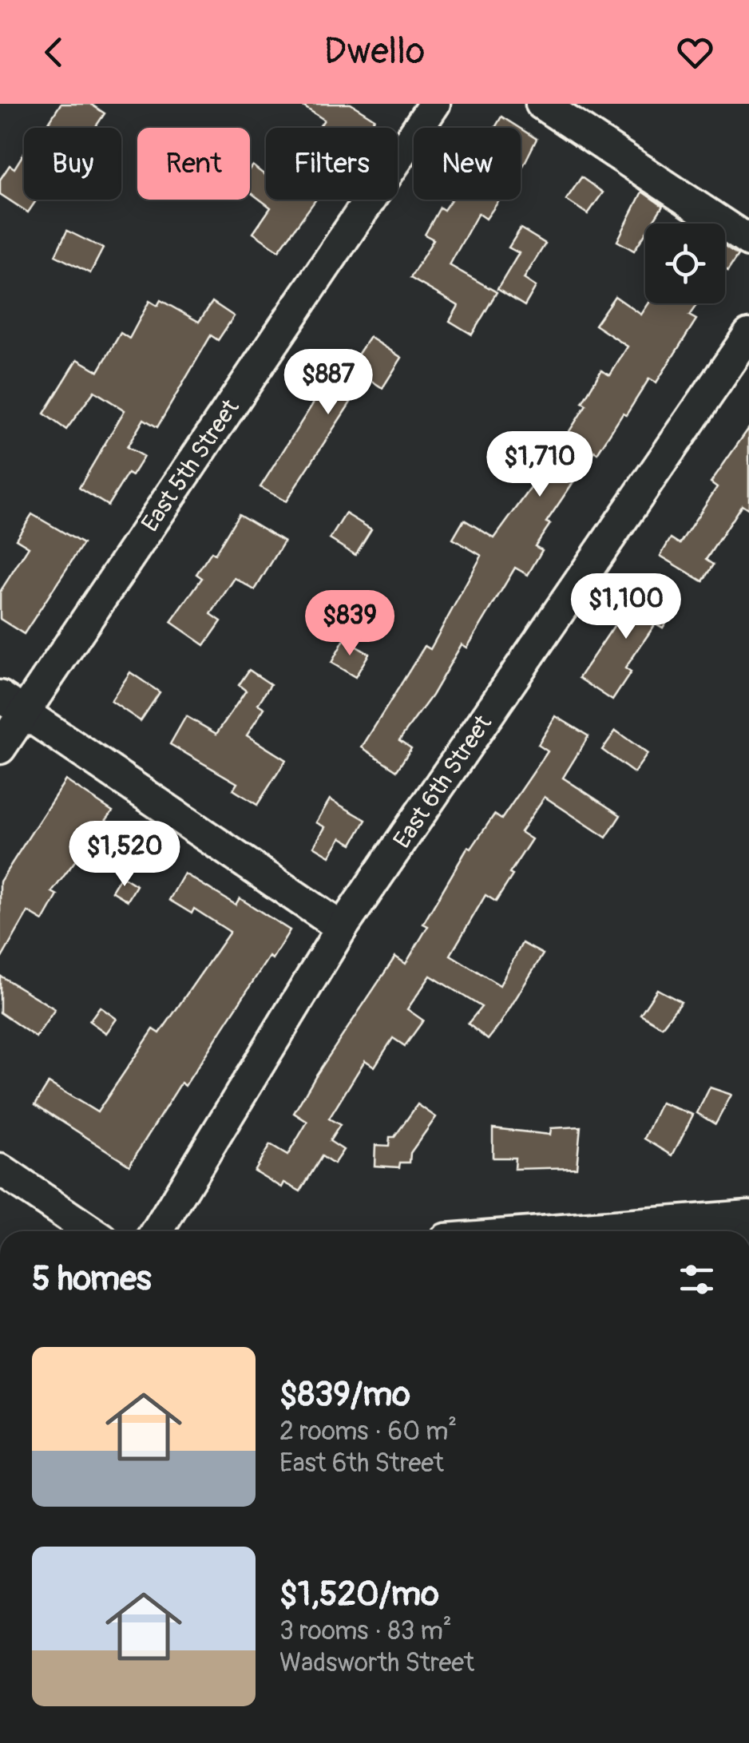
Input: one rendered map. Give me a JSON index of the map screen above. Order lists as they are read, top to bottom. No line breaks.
{"streets":{"street":["East 5th Street","East 6th Street"]},"page":{"header":"Dwello","chip":["Buy","Rent","Filters","New"],"price":["$887","$1,710","$1,100","$839","$1,520"],"heading":"5 homes","list":[{"name":"$839/mo","note":"2 rooms · 60 m² · East 6th Street"},{"name":"$1,520/mo","note":"3 rooms · 83 m² · Wadsworth Street"}]}}
